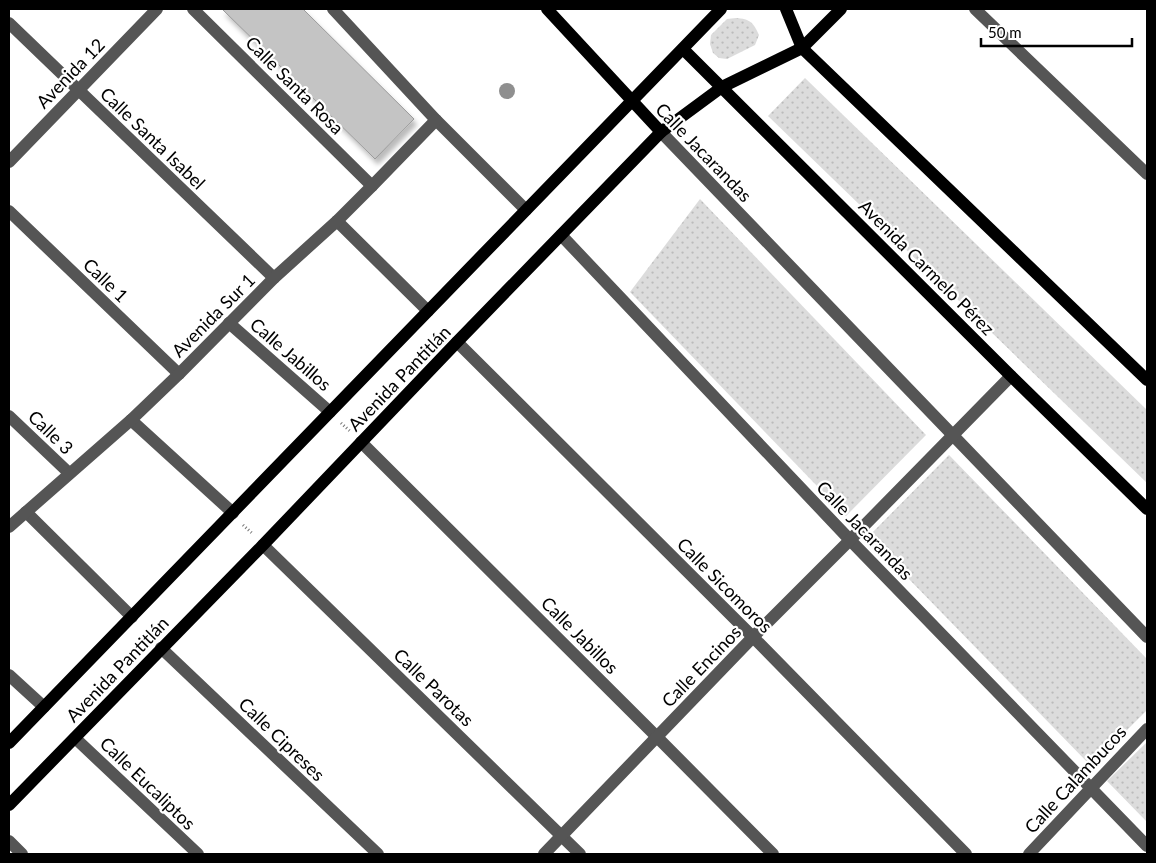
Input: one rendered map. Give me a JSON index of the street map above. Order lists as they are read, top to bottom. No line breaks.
{"streets":{"main road":["Calle Jacarandas","Avenida Carmelo Pérez","Avenida Pantitlán"],"street":["Avenida 12","Calle Santa Rosa","Calle Santa Isabel","Calle 1","Avenida Sur 1","Calle Jabillos","Calle 3","Calle Sicomoros","Calle Encinos","Calle Parotas","Calle Cipreses","Calle Calambucos","Calle Eucaliptos"]},"crossings":[["Avenida 12","Calle Santa Isabel"],["Calle Santa Rosa","Avenida Sur 1"],["Calle Santa Isabel","Avenida Sur 1"],["Calle Jacarandas","Avenida Pantitlán"],["Calle Jacarandas","Calle Encinos"],["Calle Jacarandas","Calle Calambucos"],["Avenida Carmelo Pérez","Avenida Pantitlán"],["Avenida Carmelo Pérez","Calle Encinos"],["Calle 1","Avenida Sur 1"],["Avenida Sur 1","Calle Jabillos"],["Avenida Sur 1","Calle 3"],["Calle Jabillos","Avenida Pantitlán"],["Calle Jabillos","Calle Encinos"],["Avenida Pantitlán","Calle Sicomoros"],["Avenida Pantitlán","Calle Parotas"],["Avenida Pantitlán","Calle Cipreses"],["Avenida Pantitlán","Calle Eucaliptos"],["Calle Sicomoros","Calle Encinos"],["Calle Encinos","Calle Parotas"]],"scale_bar":"50 m"}
